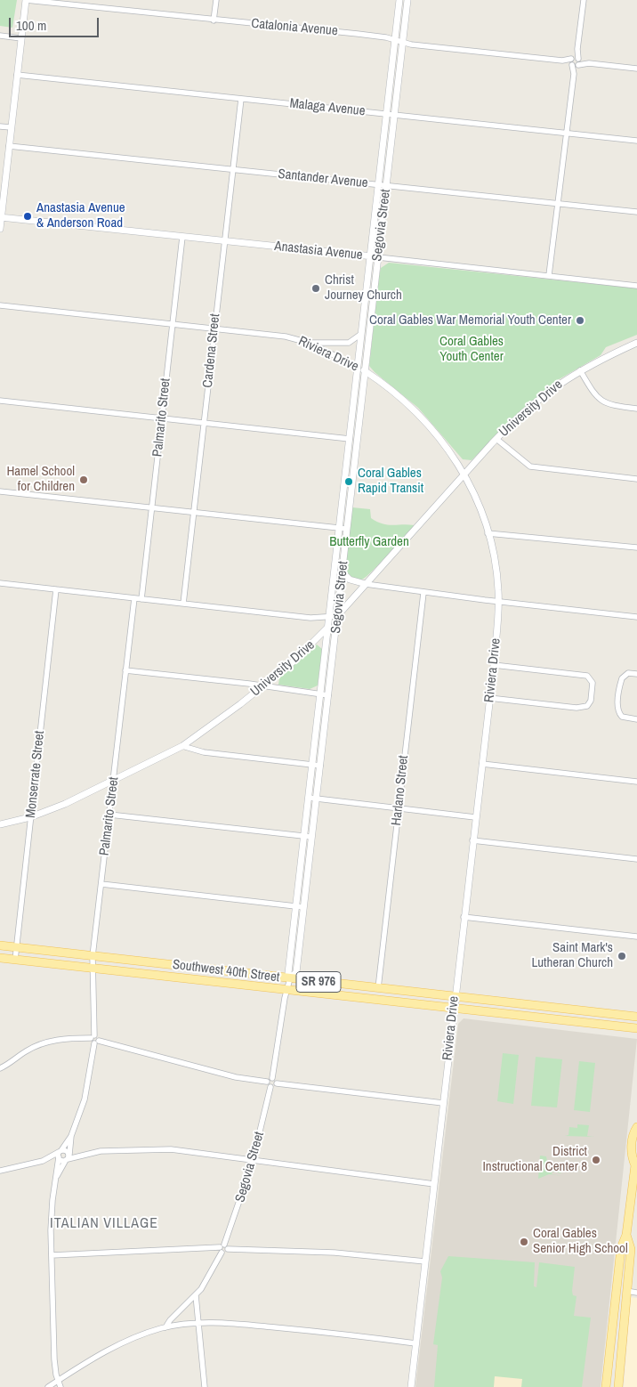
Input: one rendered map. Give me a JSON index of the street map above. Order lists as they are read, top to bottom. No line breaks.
{"streets":{"main road":["Southwest 40th Street","SR 976"],"street":["Catalonia Avenue","Malaga Avenue","Santander Avenue","Segovia Street","Anastasia Avenue","Cardena Street","Riviera Drive","University Drive","Palmarito Street","Monserrate Street","Harlano Street"]},"crossings":[["Catalonia Avenue","Segovia Street"],["Malaga Avenue","Segovia Street"],["Malaga Avenue","Cardena Street"],["Santander Avenue","Segovia Street"],["Santander Avenue","Cardena Street"],["Segovia Street","Anastasia Avenue"],["Segovia Street","Riviera Drive"],["Segovia Street","University Drive"],["Segovia Street","Southwest 40th Street"],["Anastasia Avenue","Cardena Street"],["Anastasia Avenue","Palmarito Street"],["Cardena Street","Riviera Drive"],["Riviera Drive","University Drive"],["Riviera Drive","Palmarito Street"],["Riviera Drive","Southwest 40th Street"],["University Drive","Palmarito Street"],["University Drive","Monserrate Street"],["Palmarito Street","Southwest 40th Street"],["Monserrate Street","Southwest 40th Street"],["Harlano Street","Southwest 40th Street"]],"districts":["ITALIAN VILLAGE"],"parks":["Coral Gables Youth Center","Butterfly Garden"],"places":["Anastasia Avenue & Anderson Road","Christ Journey Church","Coral Gables War Memorial Youth Center","Hamel School for Children","Coral Gables Rapid Transit","Saint Mark's Lutheran Church","District Instructional Center 8","Coral Gables Senior High School"],"scale_bar":"100 m"}
